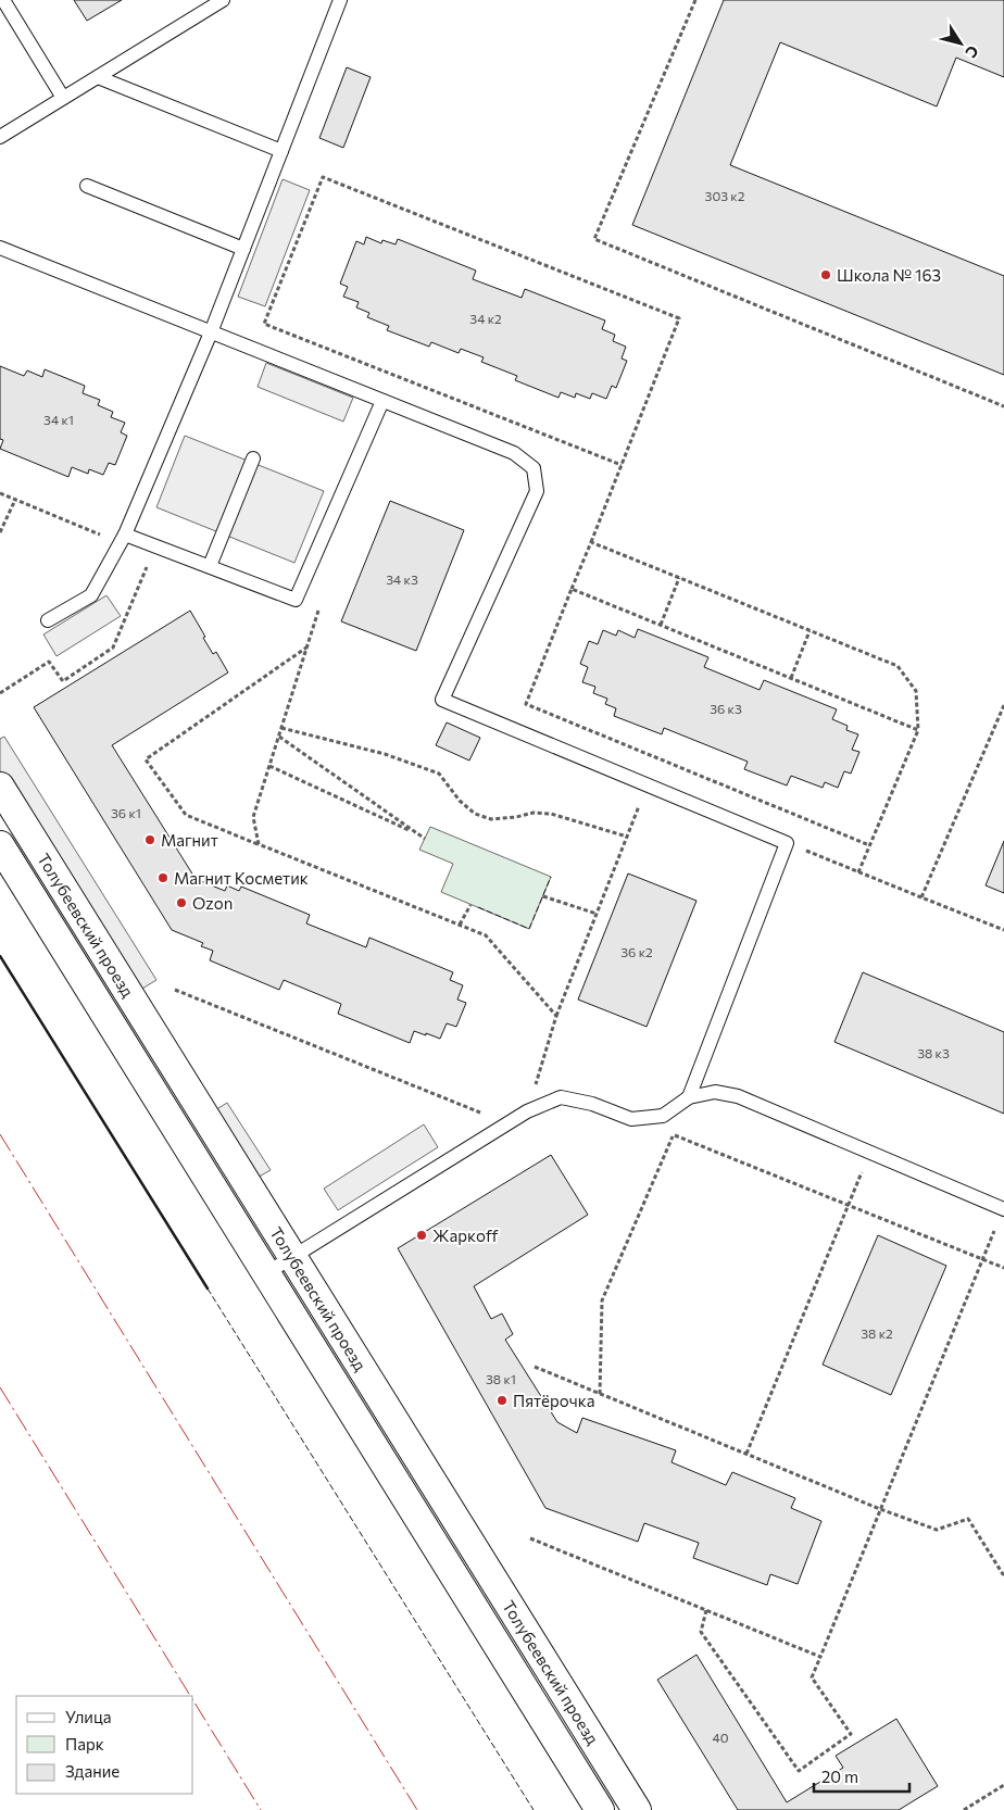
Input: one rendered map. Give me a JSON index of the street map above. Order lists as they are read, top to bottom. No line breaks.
{"streets":{"street":["Толубеевский проезд"]},"places":["Школа № 163","Магнит","Магнит Косметик","Ozon","Жаркoff","Пятёрочка"],"house_numbers":["303 к2","34 к2","34 к1","34 к3","36 к3","36 к1","36 к2","38 к3","38 к2","38 к1","40"],"legend":["Улица","Парк","Здание"],"scale_bar":"20 m","north":"bottom right"}
